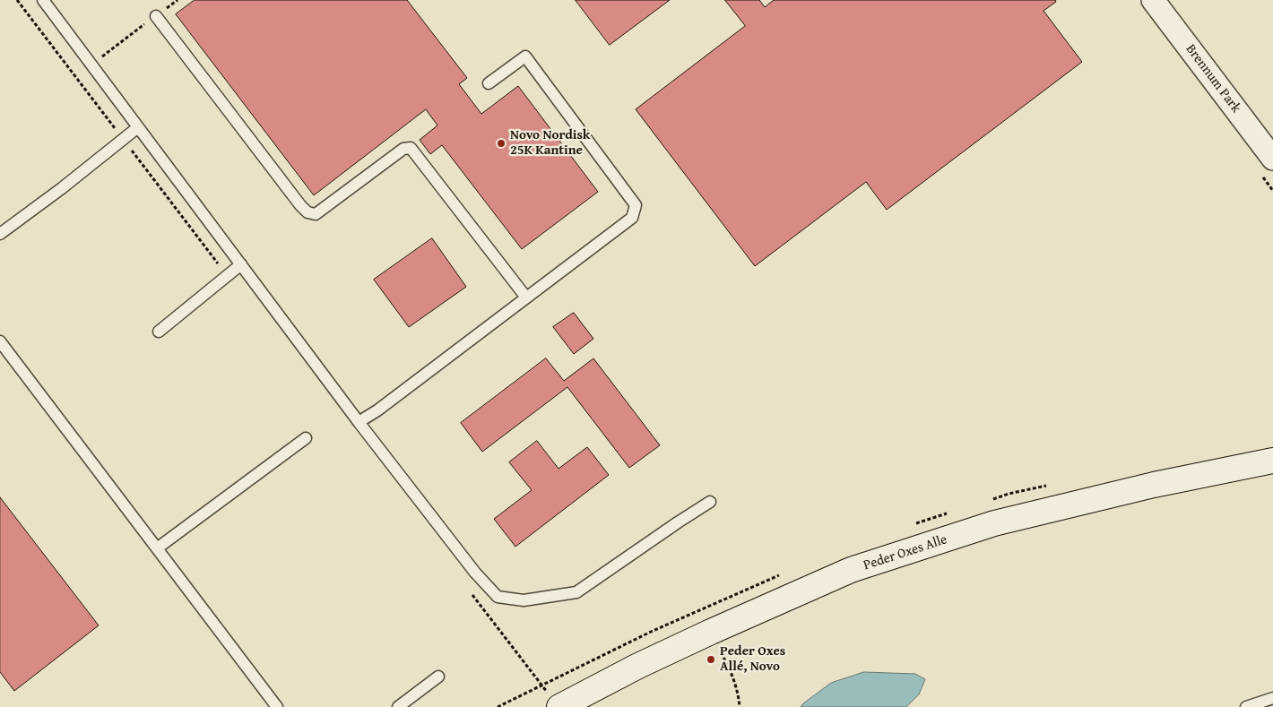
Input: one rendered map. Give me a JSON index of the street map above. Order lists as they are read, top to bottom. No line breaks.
{"streets":{"street":["Brennum Park","Peder Oxes Alle"]},"places":["Novo Nordisk 25K Kantine","Peder Oxes Allé, Novo"]}
